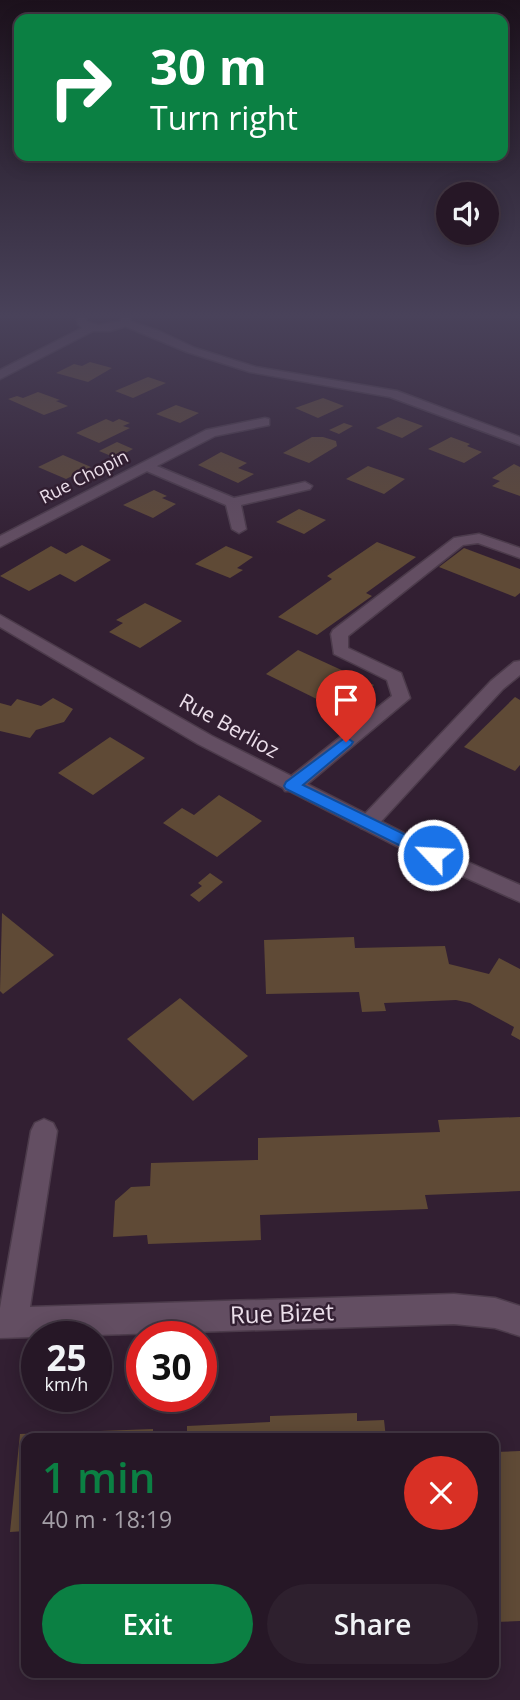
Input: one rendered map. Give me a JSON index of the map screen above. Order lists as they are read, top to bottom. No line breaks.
{"streets":{"street":["Rue Chopin","Rue Berlioz","Rue Bizet"]},"page":{"turn":["30 m","Turn right"],"speed":"25 km/h","limit":"30","heading":["1 min","40 m · 18:19"],"buttons":["Exit","Share"]}}
